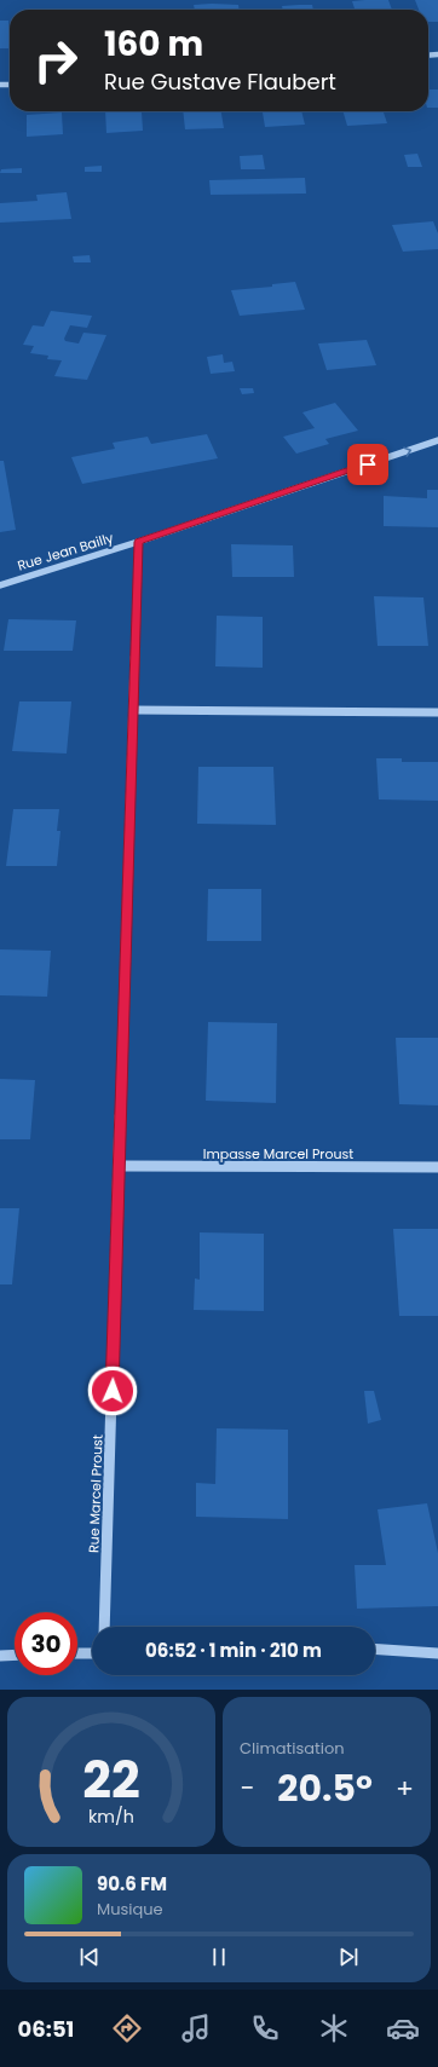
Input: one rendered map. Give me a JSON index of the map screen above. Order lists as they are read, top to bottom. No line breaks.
{"streets":{"street":["Rue Jean Bailly","Impasse Marcel Proust","Rue Marcel Proust"]},"crossings":[["Rue Jean Bailly","Rue Marcel Proust"],["Impasse Marcel Proust","Rue Marcel Proust"]],"one_way":["Rue Jean Bailly"],"page":{"turn":["160 m","Rue Gustave Flaubert"],"limit":"30","trip":"06:52 · 1 min · 210 m","tile":"Climatisation","heat":["−","20.5°","+"],"song":["90.6 FM","Musique"],"tabs":"06:51","gauge":["22","km/h"]}}
